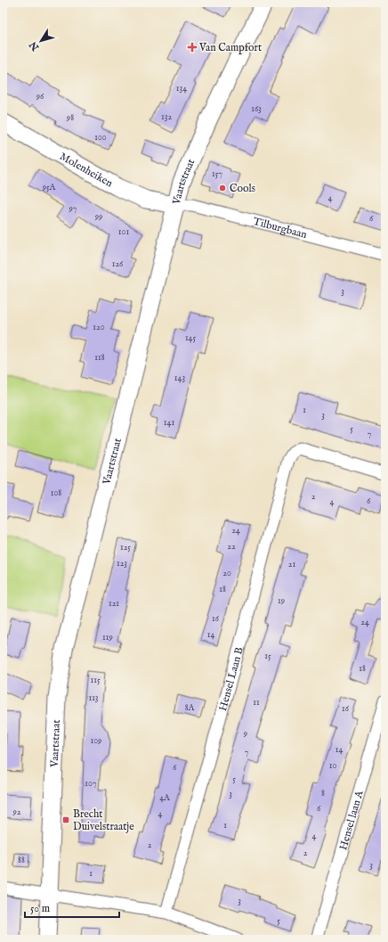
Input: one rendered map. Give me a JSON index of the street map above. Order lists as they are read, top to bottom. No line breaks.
{"streets":{"main road":["Molenheiken","Vaartstraat"],"street":["Tilburgbaan","Hensel Laan B","Hensel laan A"]},"crossings":[["Molenheiken","Vaartstraat"],["Molenheiken","Tilburgbaan"],["Vaartstraat","Tilburgbaan"]],"places":{"health":["Van Campfort"],"other":["Cools"],"transit":["Brecht Duivelstraatje"]},"house_numbers":["134","96","163","132","98","100","157","95A","4","97","99","6","101","126","3","120","145","118","143","1","3","141","5","7","108","2","6","4","24","22","125","123","21","20","18","19","121","16","24","14","119","15","18","115","113","11","8A","16","9","109","14","7","10","6","5","107","8","3","4A","6","92","4","1","4","2","2","88","3","1","3","5"],"scale_bar":"50 m","north":"bottom left"}
